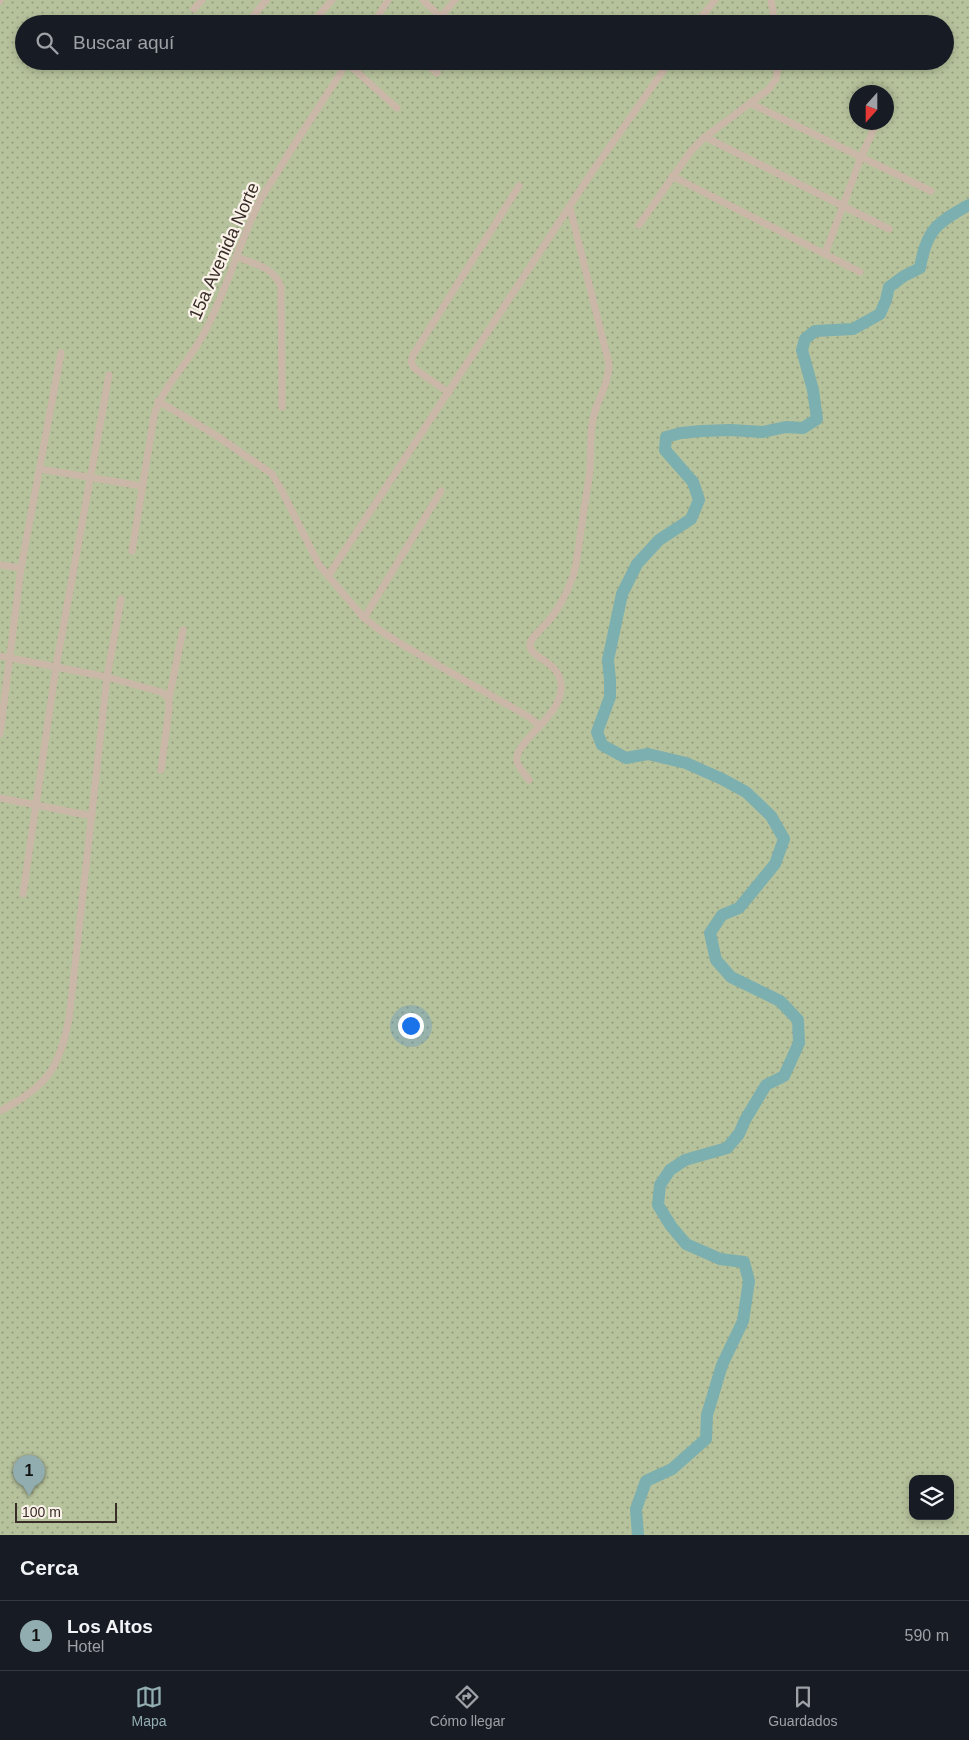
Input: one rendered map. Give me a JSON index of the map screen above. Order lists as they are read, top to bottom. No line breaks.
{"streets":{"street":["15a Avenida Norte"]},"scale_bar":"100 m","north":"bottom","page":{"search":"Buscar aquí","pins":"1","scale":"100 m","heading":"Cerca","list":[{"mark":"1","name":"Los Altos","note":"Hotel","value":"590 m"}],"nav":["Mapa","Cómo llegar","Guardados"]}}
